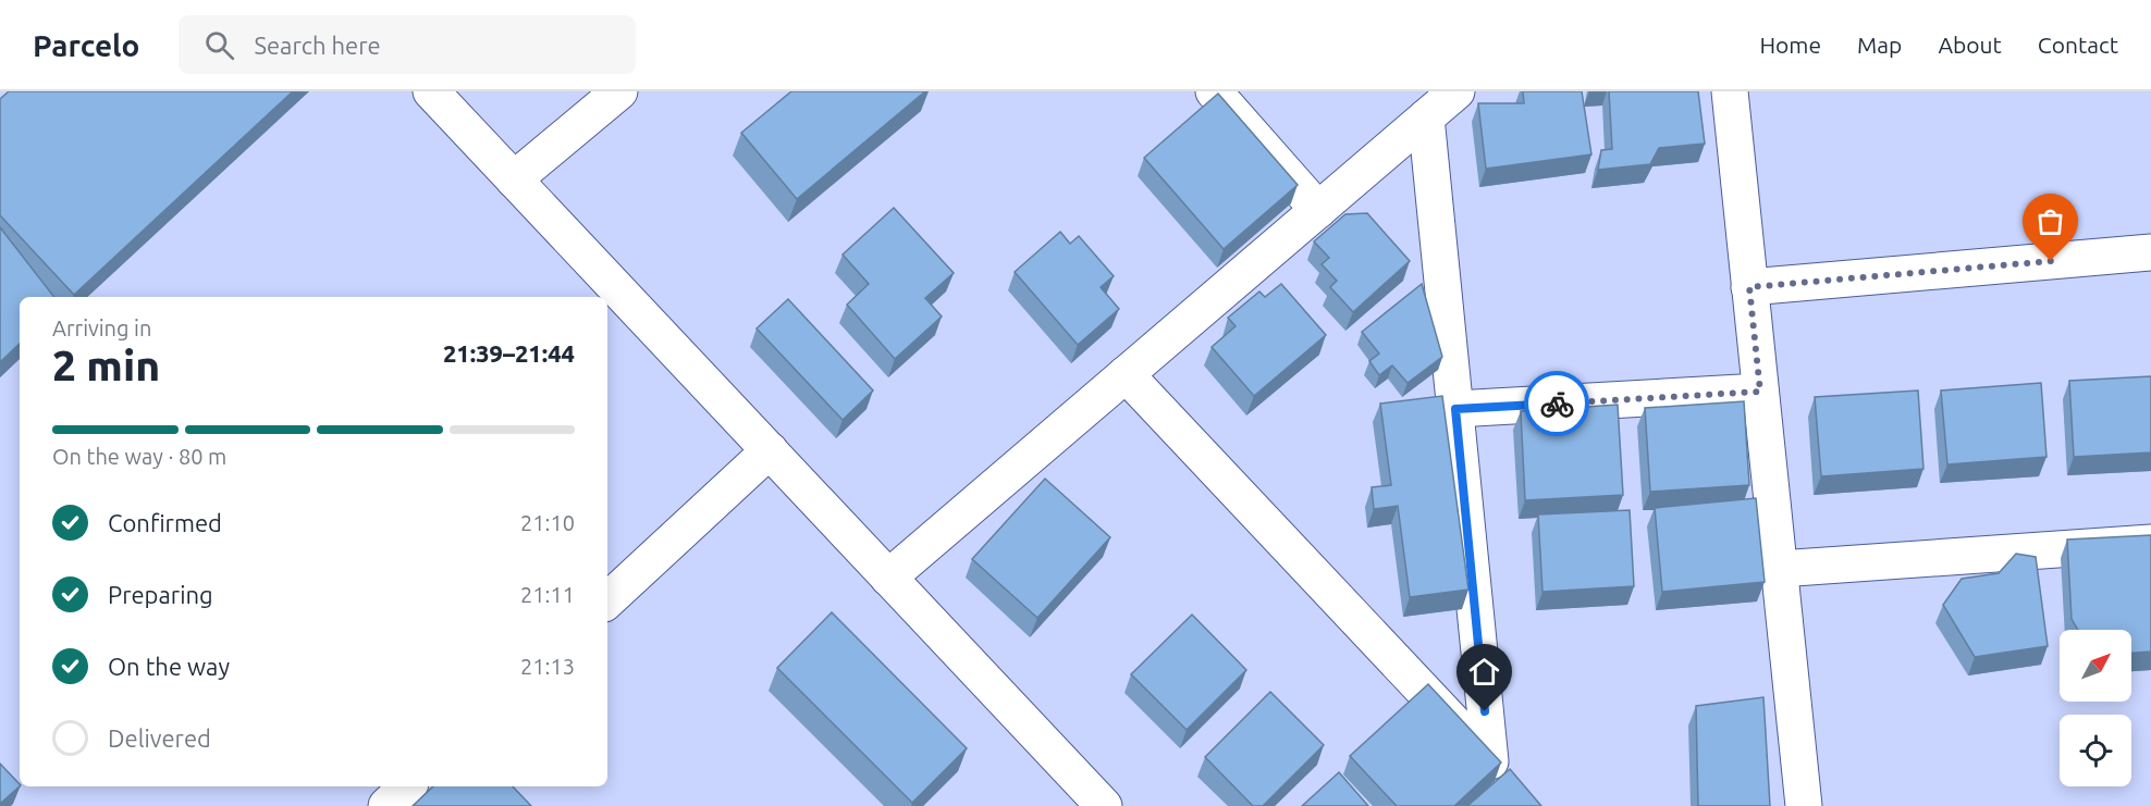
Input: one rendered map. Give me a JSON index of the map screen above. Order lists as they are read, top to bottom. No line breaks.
{"north":"top right","page":{"header":"Parcelo","search":"Search here","nav":["Home","Map","About","Contact"],"heading":["2 min","Arriving in","21:39–21:44"],"bar":"On the way · 80 m","list":[["Confirmed","21:10"],["Preparing","21:11"],["On the way","21:13"],"Delivered"]}}
